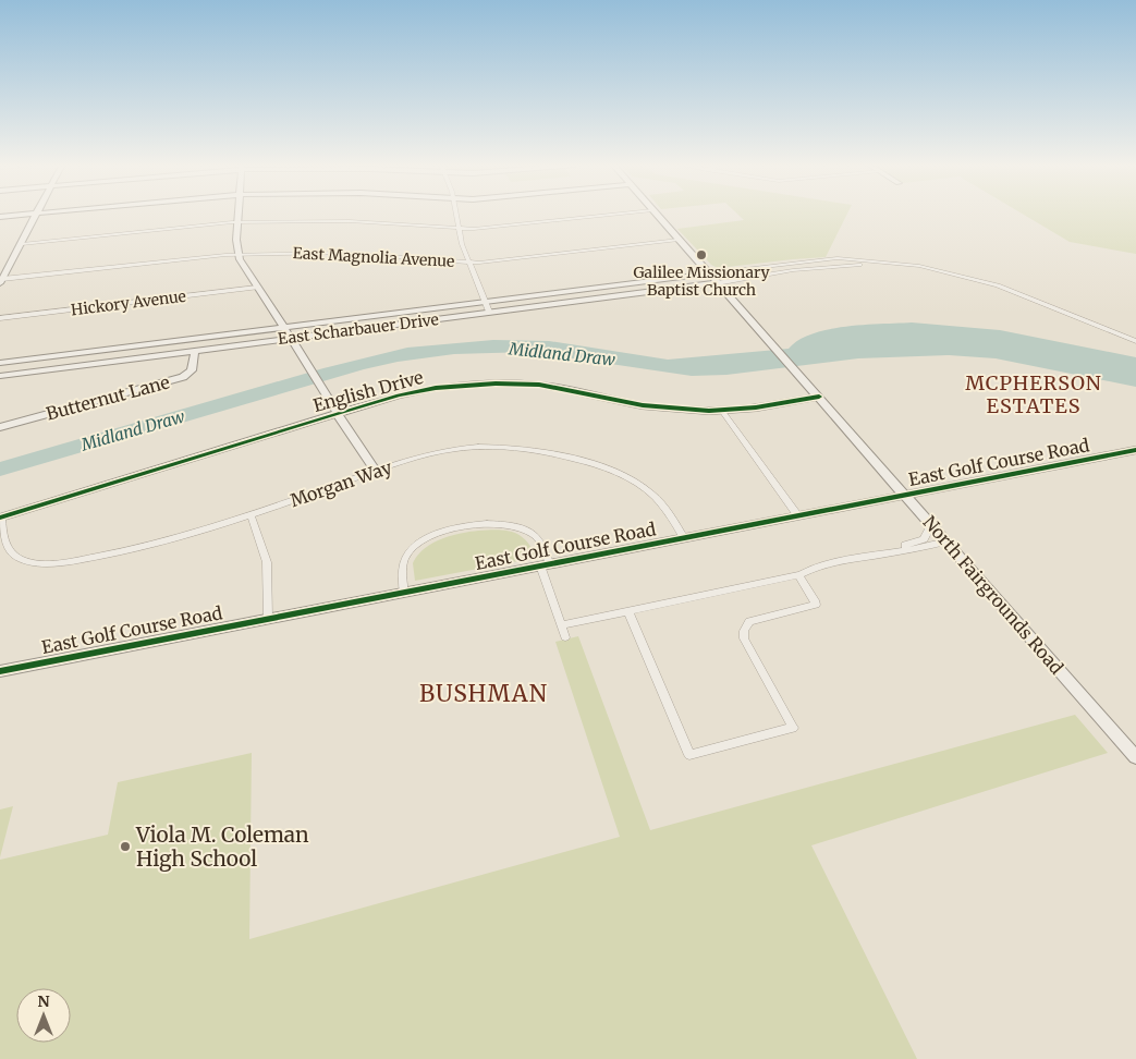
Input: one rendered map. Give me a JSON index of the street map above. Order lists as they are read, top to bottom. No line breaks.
{"streets":{"street":["East Magnolia Avenue","Hickory Avenue","East Scharbauer Drive","English Drive","Butternut Lane","East Golf Course Road","Morgan Way","North Fairgrounds Road"]},"crossings":[["East Magnolia Avenue","North Fairgrounds Road"],["East Scharbauer Drive","Butternut Lane"],["East Scharbauer Drive","North Fairgrounds Road"],["English Drive","Morgan Way"],["English Drive","North Fairgrounds Road"],["East Golf Course Road","Morgan Way"],["East Golf Course Road","North Fairgrounds Road"]],"districts":["MCPHERSON ESTATES","BUSHMAN"],"water":["Midland Draw"],"places":["Galilee Missionary Baptist Church","Viola M. Coleman High School"],"north":"top"}
